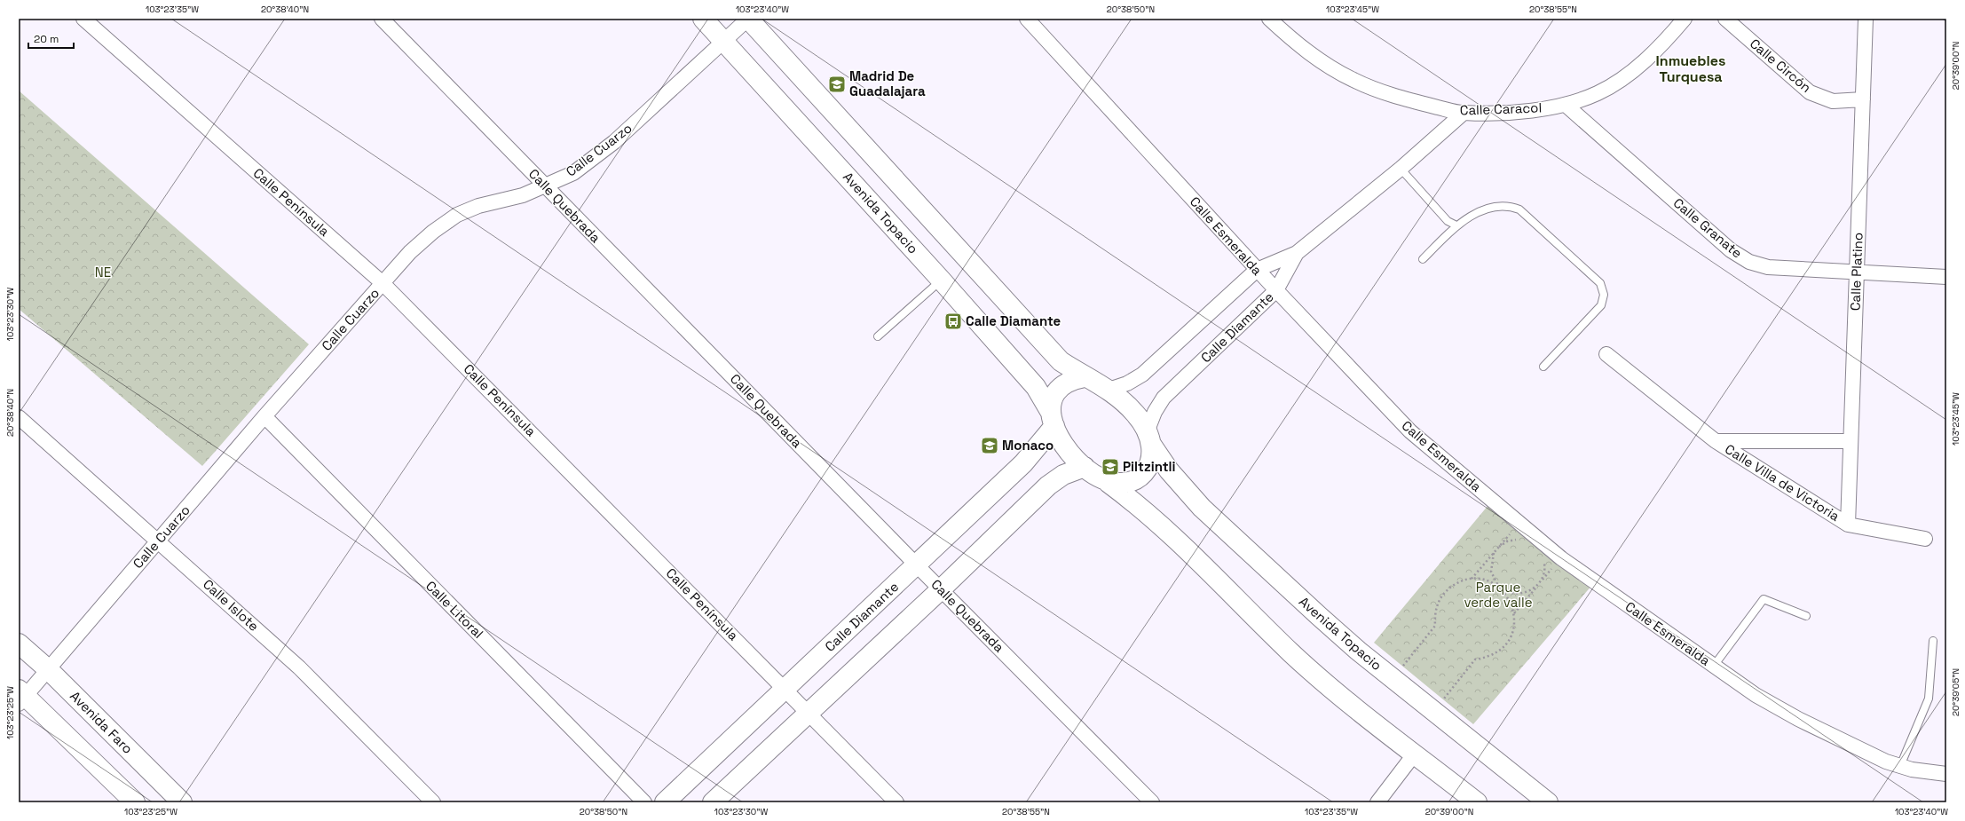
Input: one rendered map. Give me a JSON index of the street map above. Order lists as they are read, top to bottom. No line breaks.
{"streets":{"street":["Calle Circón","Calle Caracol","Calle Cuarzo","Calle Península","Calle Quebrada","Avenida Topacio","Calle Granate","Calle Esmeralda","Calle Platino","Calle Diamante","Calle Villa de Victoria","Calle Islote","Calle Litoral","Avenida Faro"]},"crossings":[["Calle Circón","Calle Platino"],["Calle Caracol","Calle Granate"],["Calle Caracol","Calle Diamante"],["Calle Cuarzo","Calle Península"],["Calle Cuarzo","Calle Quebrada"],["Calle Cuarzo","Avenida Topacio"],["Calle Cuarzo","Calle Islote"],["Calle Cuarzo","Calle Litoral"],["Calle Cuarzo","Avenida Faro"],["Calle Península","Calle Diamante"],["Calle Quebrada","Calle Diamante"],["Avenida Topacio","Calle Diamante"],["Calle Granate","Calle Platino"],["Calle Esmeralda","Calle Diamante"],["Calle Platino","Calle Villa de Victoria"]],"districts":["Inmuebles Turquesa"],"parks":["NE","Parque verde valle"],"places":{"school or university":["Madrid De Guadalajara","Monaco","Piltzintli"],"bus stop":["Calle Diamante"]},"scale_bar":"20 m","coordinates":["103°23'35\"W","20°38'40\"N","103°23'40\"W","20°38'50\"N","103°23'45\"W","20°38'55\"N","20°39'00\"N","103°23'30\"W","20°39'05\"N","103°23'25\"W"]}
